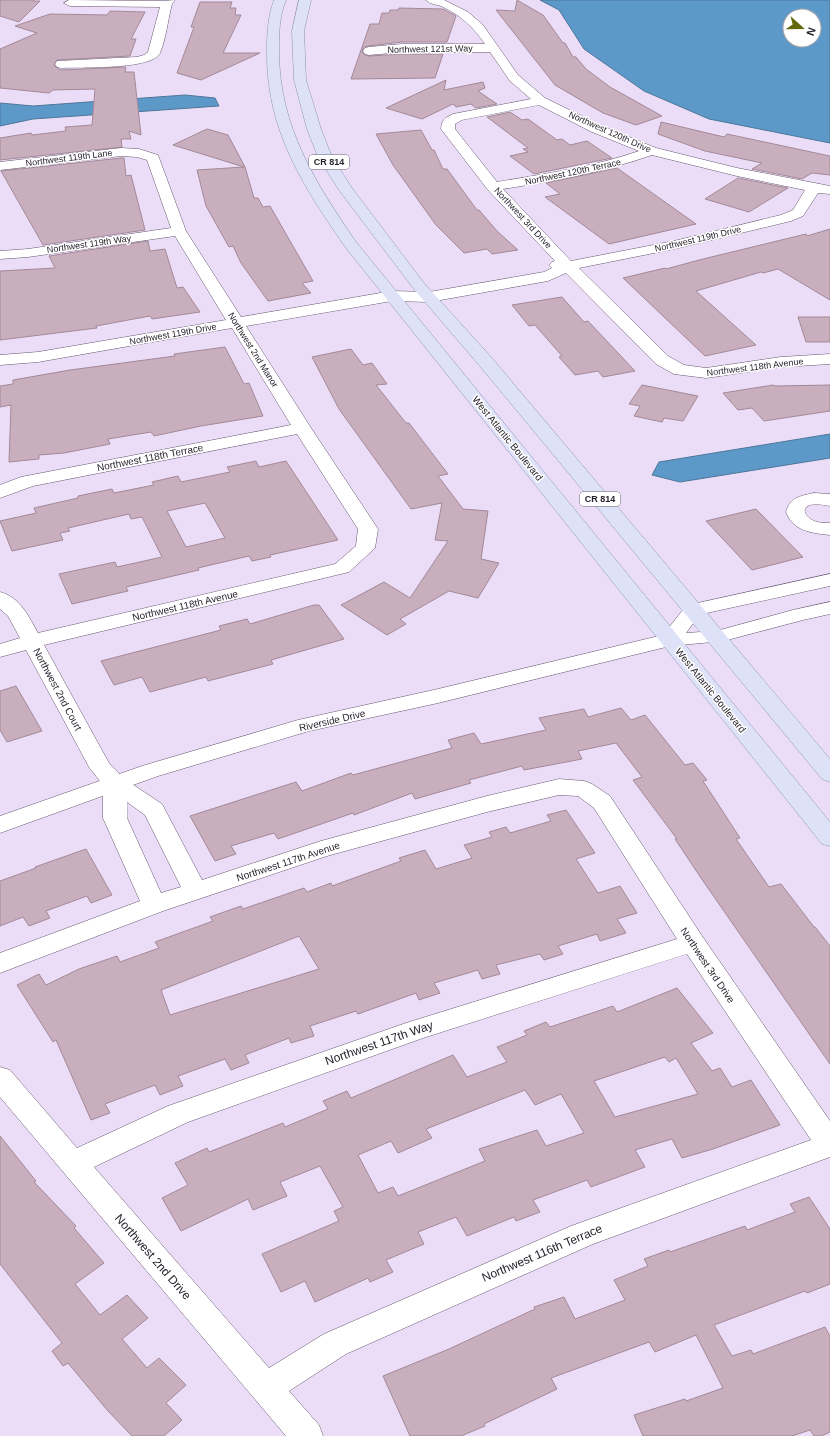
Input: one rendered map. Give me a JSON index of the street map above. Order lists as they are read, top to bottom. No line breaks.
{"streets":{"main road":["CR 814","West Atlantic Boulevard"],"street":["Northwest 121st Way","Northwest 120th Drive","Northwest 119th Lane","Northwest 120th Terrace","Northwest 3rd Drive","Northwest 119th Drive","Northwest 119th Way","Northwest 2nd Manor","Northwest 118th Avenue","Northwest 118th Terrace","Northwest 2nd Court","Riverside Drive","Northwest 117th Avenue","Northwest 117th Way","Northwest 116th Terrace","Northwest 2nd Drive"]},"crossings":[["Northwest 121st Way","Northwest 120th Drive"],["Northwest 120th Drive","Northwest 120th Terrace"],["Northwest 120th Drive","Northwest 3rd Drive"],["Northwest 120th Drive","Northwest 119th Drive"],["Northwest 119th Lane","Northwest 2nd Manor"],["CR 814","Northwest 119th Drive"],["CR 814","Riverside Drive"],["Northwest 120th Terrace","Northwest 3rd Drive"],["Northwest 3rd Drive","Northwest 119th Drive"],["Northwest 3rd Drive","Northwest 118th Avenue"],["Northwest 3rd Drive","Northwest 117th Avenue"],["Northwest 3rd Drive","Northwest 117th Way"],["Northwest 3rd Drive","Northwest 116th Terrace"],["Northwest 119th Drive","Northwest 2nd Manor"],["Northwest 119th Drive","West Atlantic Boulevard"],["Northwest 119th Way","Northwest 2nd Manor"],["Northwest 2nd Manor","Northwest 118th Avenue"],["Northwest 2nd Manor","Northwest 118th Terrace"],["Northwest 118th Avenue","Northwest 2nd Court"],["West Atlantic Boulevard","Riverside Drive"],["Northwest 2nd Court","Riverside Drive"],["Northwest 2nd Court","Northwest 117th Avenue"],["Northwest 117th Way","Northwest 2nd Drive"],["Northwest 116th Terrace","Northwest 2nd Drive"]],"north":"right"}
